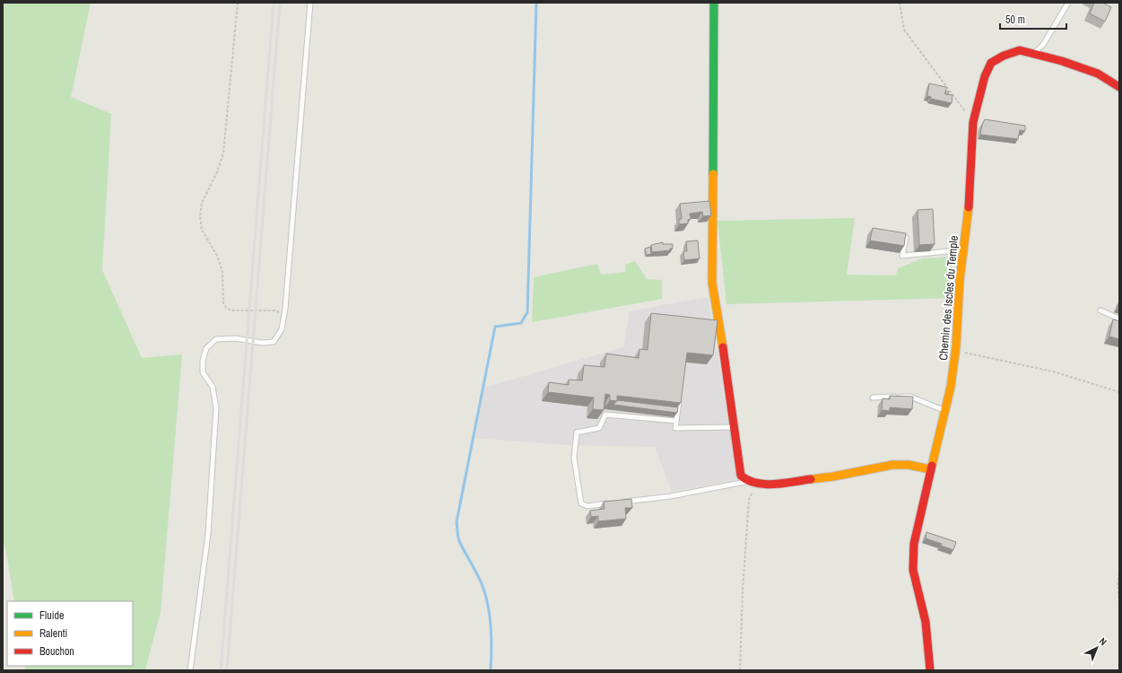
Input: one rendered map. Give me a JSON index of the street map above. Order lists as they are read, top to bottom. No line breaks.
{"streets":{"street":["Chemin des Iscles du Temple"]},"legend":["Fluide","Ralenti","Bouchon"],"scale_bar":"50 m","north":"top right"}
